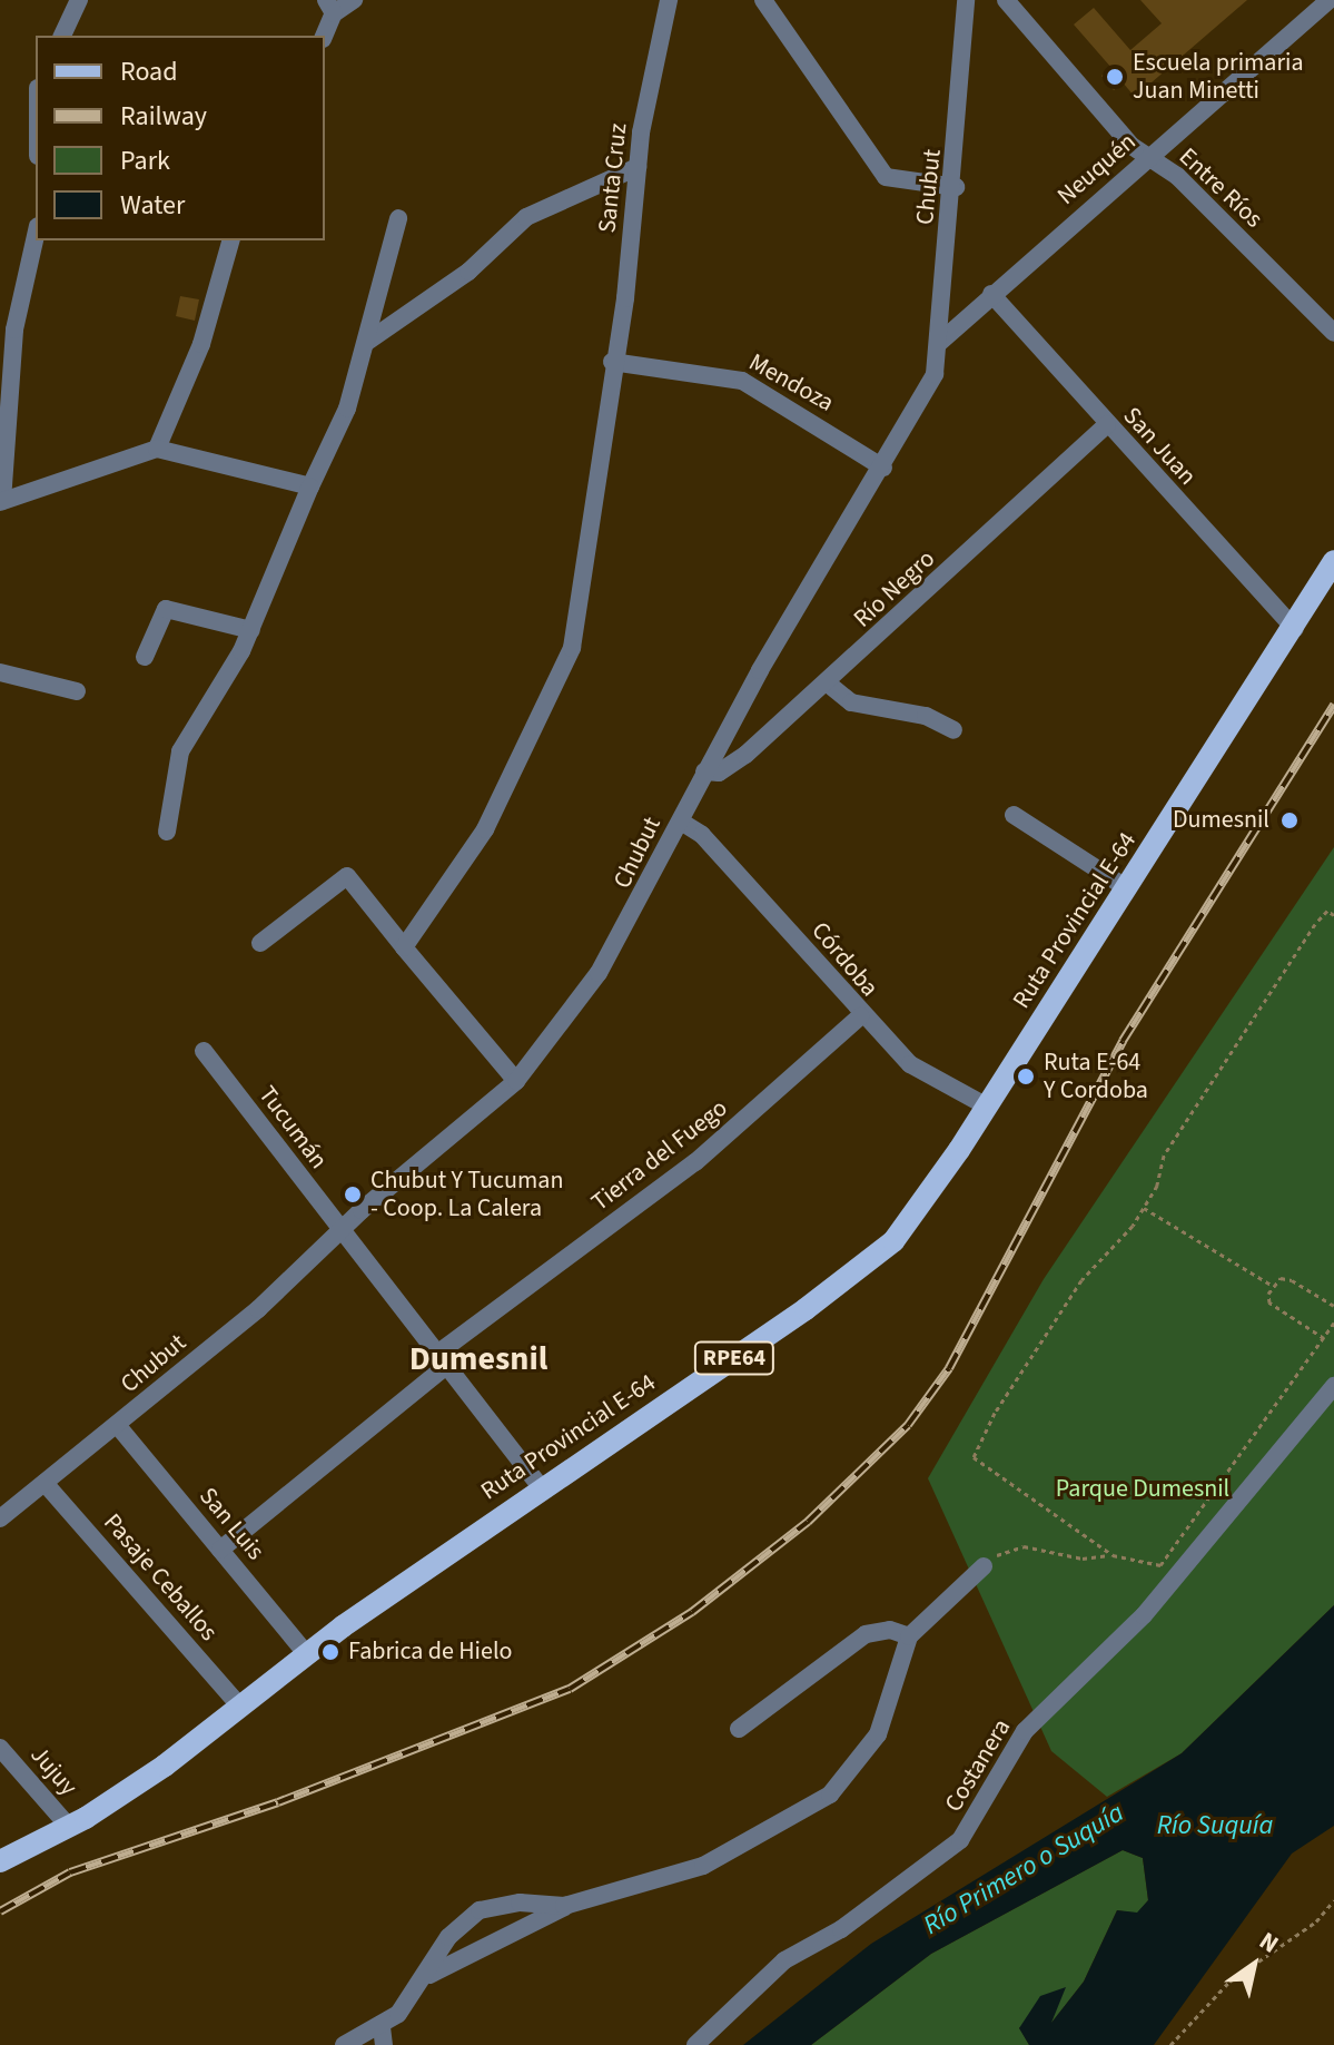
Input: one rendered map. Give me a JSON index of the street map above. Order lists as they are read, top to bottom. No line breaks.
{"streets":{"main road":["Ruta Provincial E-64","RPE64"],"street":["Neuquén","Santa Cruz","Chubut","Entre Ríos","Mendoza","San Juan","Río Negro","Córdoba","Tucumán","Tierra del Fuego","San Luis","Pasaje Ceballos","Costanera","Jujuy"]},"crossings":[["Neuquén","Chubut"],["Neuquén","Entre Ríos"],["Neuquén","San Juan"],["Santa Cruz","Mendoza"],["Chubut","Mendoza"],["Chubut","Río Negro"],["Chubut","Córdoba"],["Chubut","Tucumán"],["Chubut","San Luis"],["Chubut","Pasaje Ceballos"],["San Juan","Río Negro"],["San Juan","Ruta Provincial E-64"],["Ruta Provincial E-64","Córdoba"],["Ruta Provincial E-64","Tucumán"],["Ruta Provincial E-64","San Luis"],["Ruta Provincial E-64","Pasaje Ceballos"],["Ruta Provincial E-64","Jujuy"],["Córdoba","Tierra del Fuego"],["Tucumán","Tierra del Fuego"],["Tierra del Fuego","San Luis"]],"districts":["Dumesnil"],"water":["Río Suquía","Río Primero o Suquía"],"parks":["Parque Dumesnil"],"places":["Escuela primaria Juan Minetti","Dumesnil","Ruta E-64 Y Cordoba","Chubut Y Tucuman - Coop. La Calera","Fabrica de Hielo"],"legend":["Road","Railway","Park","Water"],"north":"top right"}
